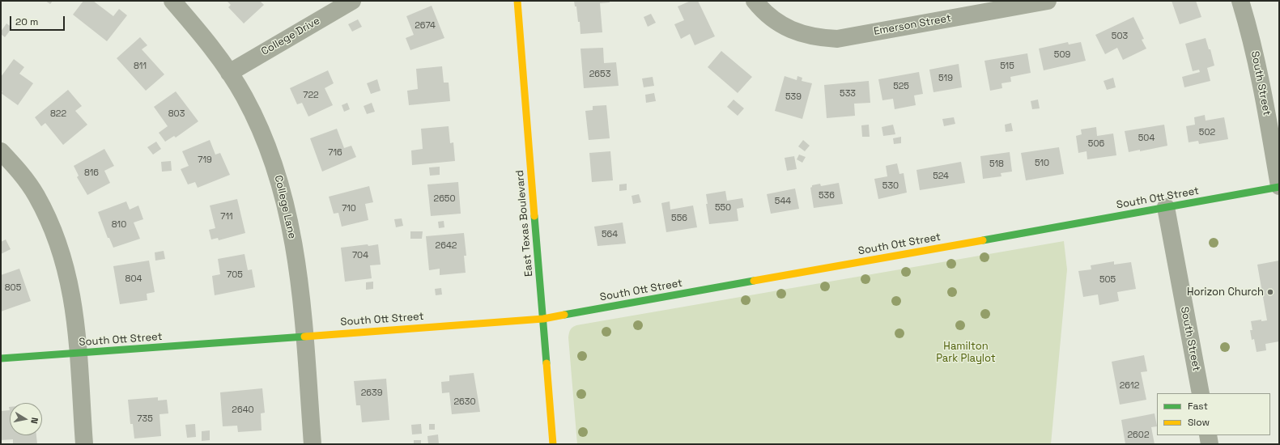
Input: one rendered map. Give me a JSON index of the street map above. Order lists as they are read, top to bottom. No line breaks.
{"streets":{"street":["Emerson Street","College Drive","South Street","South Ott Street","College Lane","East Texas Boulevard"]},"crossings":[["College Drive","College Lane"],["South Street","South Ott Street"],["South Ott Street","College Lane"],["South Ott Street","East Texas Boulevard"]],"parks":["Hamilton Park Playlot"],"places":["Horizon Church"],"house_numbers":["2674","503","509","811","515","2653","519","525","533","722","539","822","803","502","504","506","716","719","510","518","816","524","530","536","2650","544","550","710","711","556","810","564","2642","704","705","804","505","805","2612","2639","2630","2640","735","2602"],"legend":["Fast","Slow"],"scale_bar":"20 m","north":"right"}
